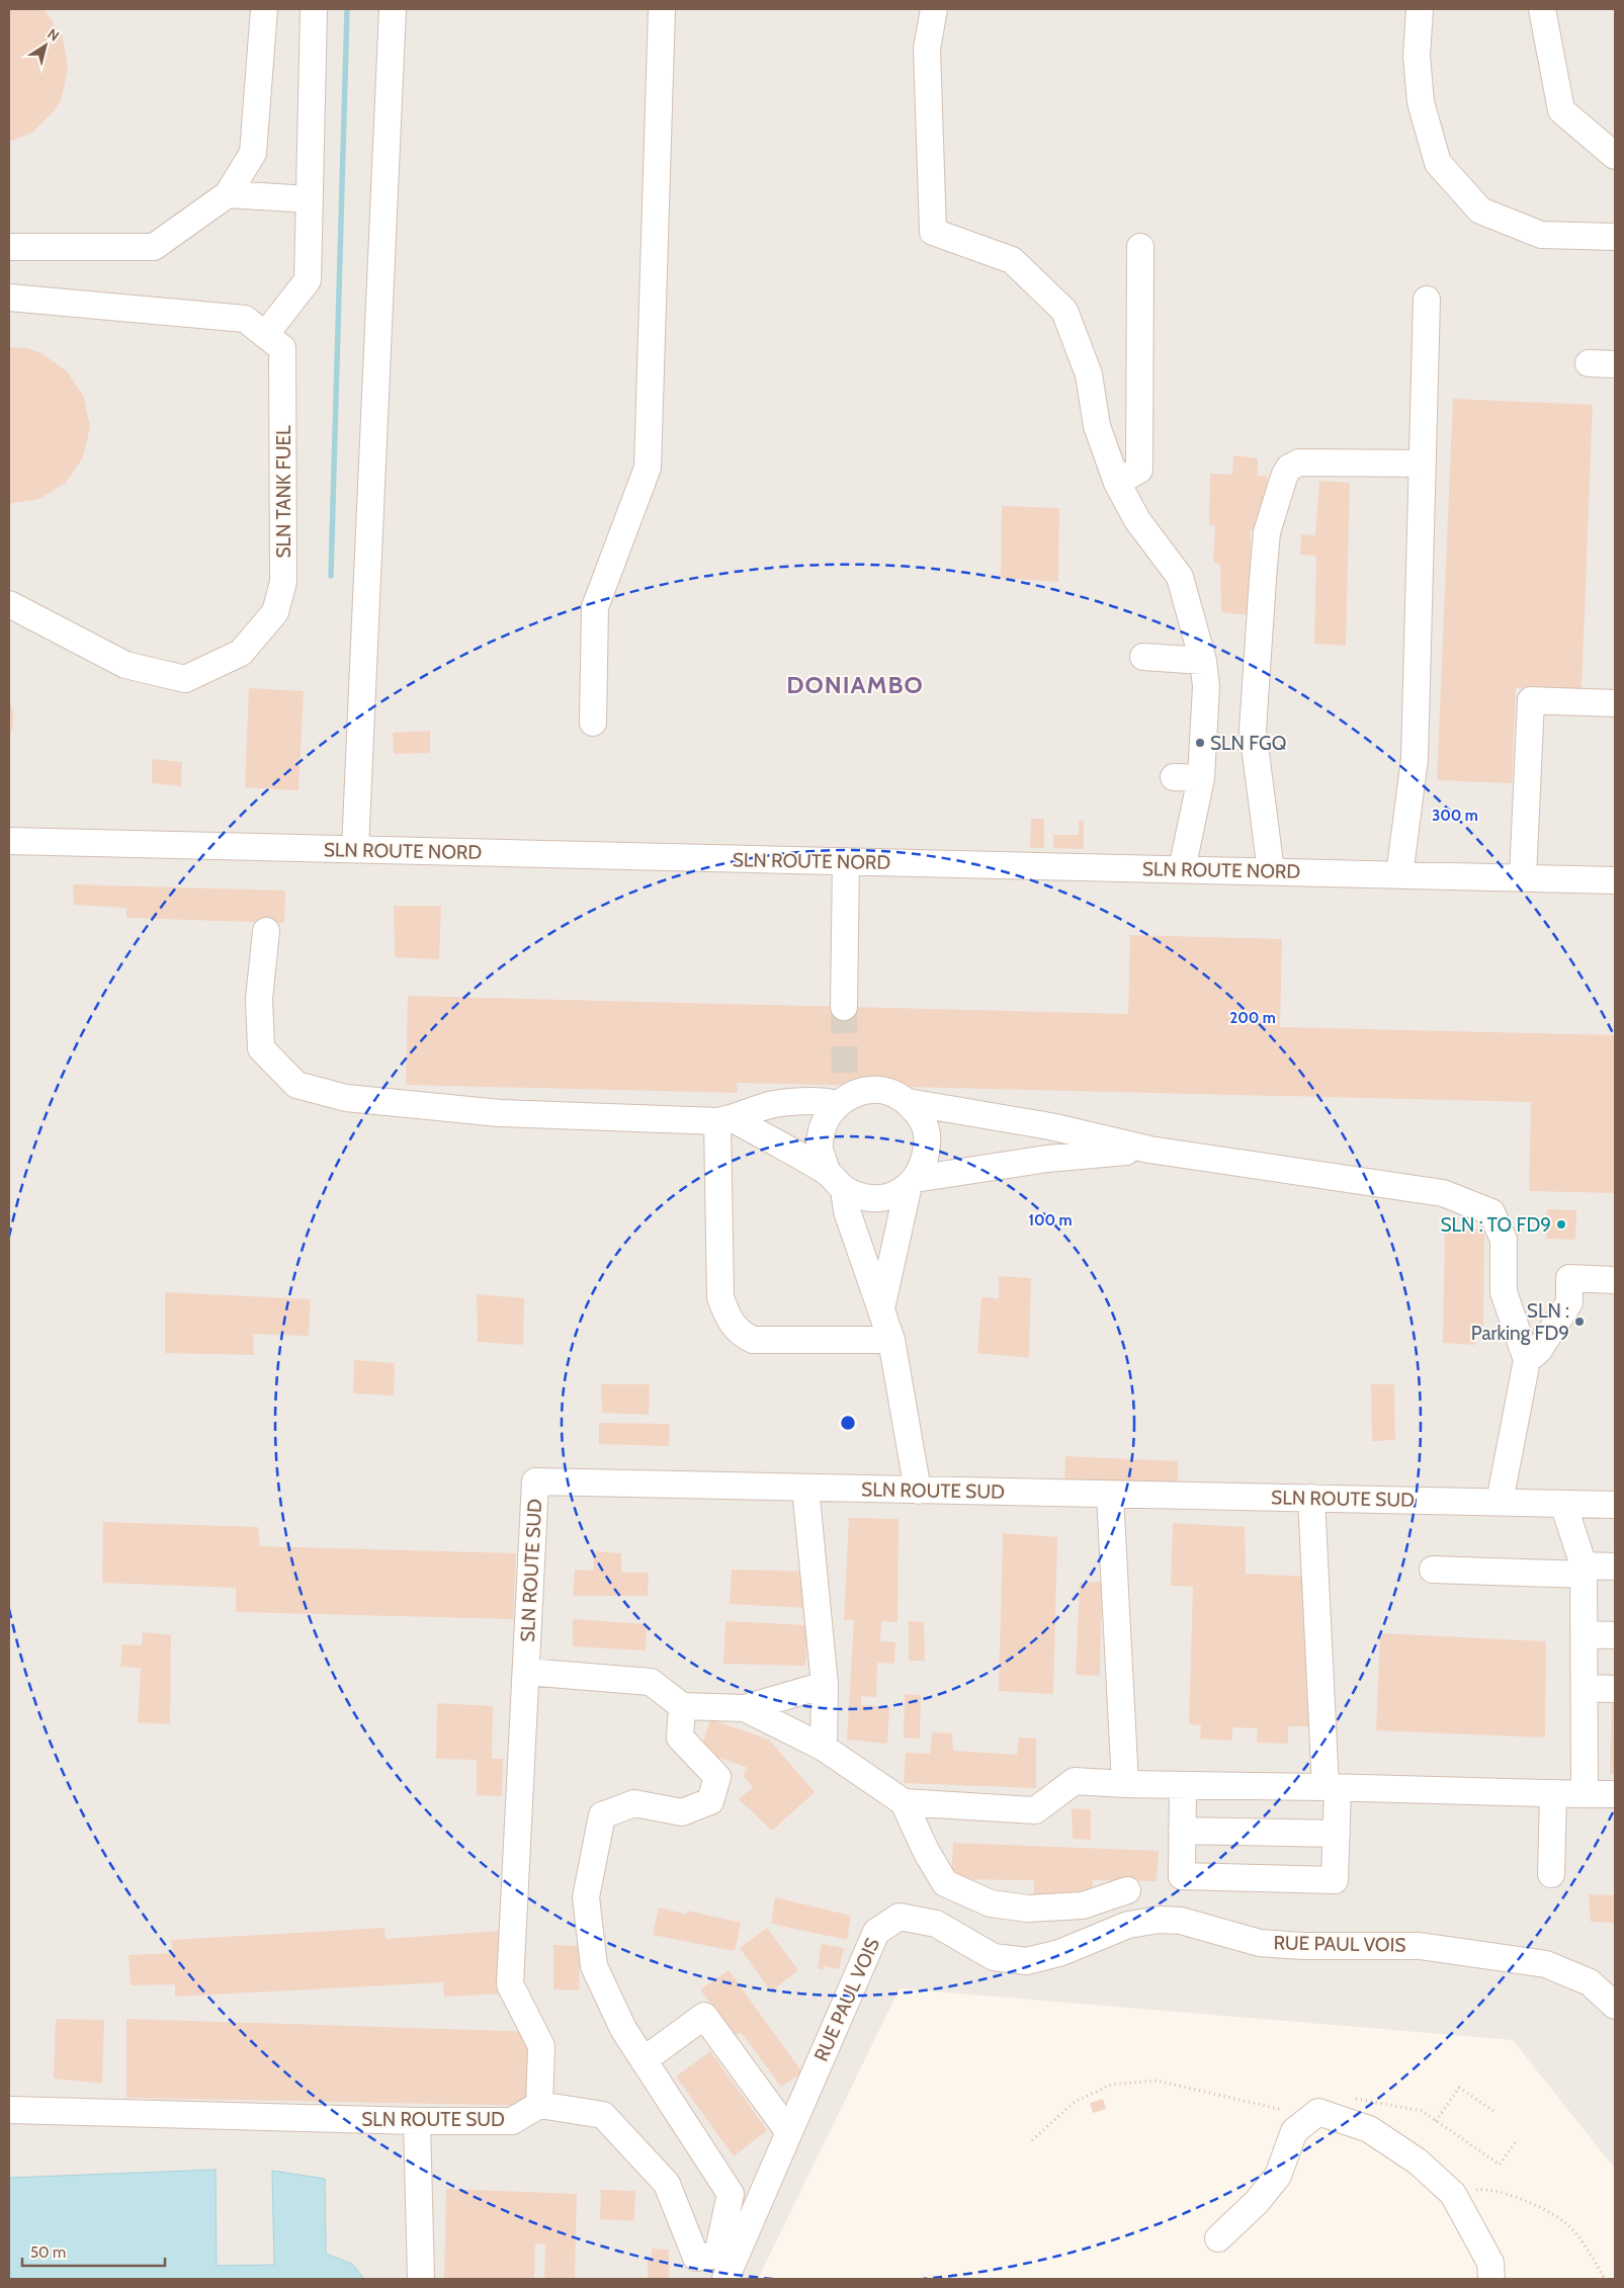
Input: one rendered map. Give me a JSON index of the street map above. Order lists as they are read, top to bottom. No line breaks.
{"streets":{"street":["SLN TANK FUEL","SLN ROUTE NORD","SLN ROUTE SUD","RUE PAUL VOIS"]},"districts":["DONIAMBO"],"places":["SLN FGQ","SLN : TO FD9","SLN : Parking FD9"],"scale_bar":"50 m","north":"top right","rings":["300 m","200 m","100 m"]}
